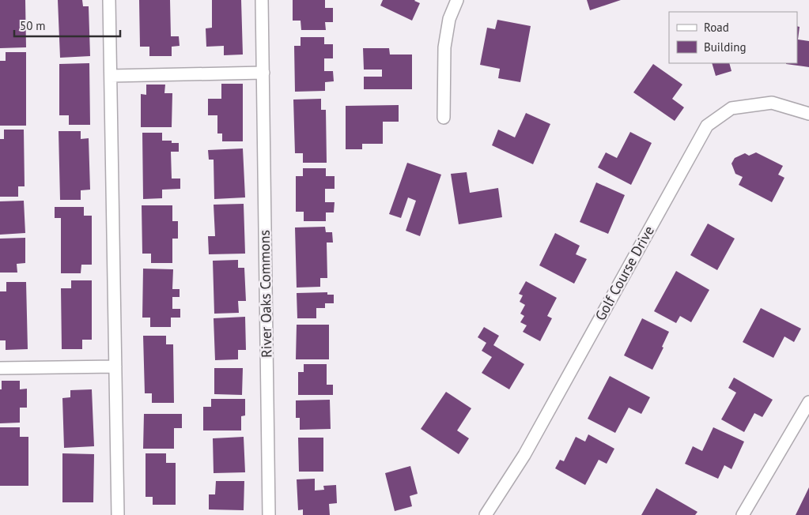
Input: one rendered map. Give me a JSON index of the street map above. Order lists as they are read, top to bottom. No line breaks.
{"streets":{"street":["Golf Course Drive","River Oaks Commons"]},"legend":["Road","Building"],"scale_bar":"50 m"}
